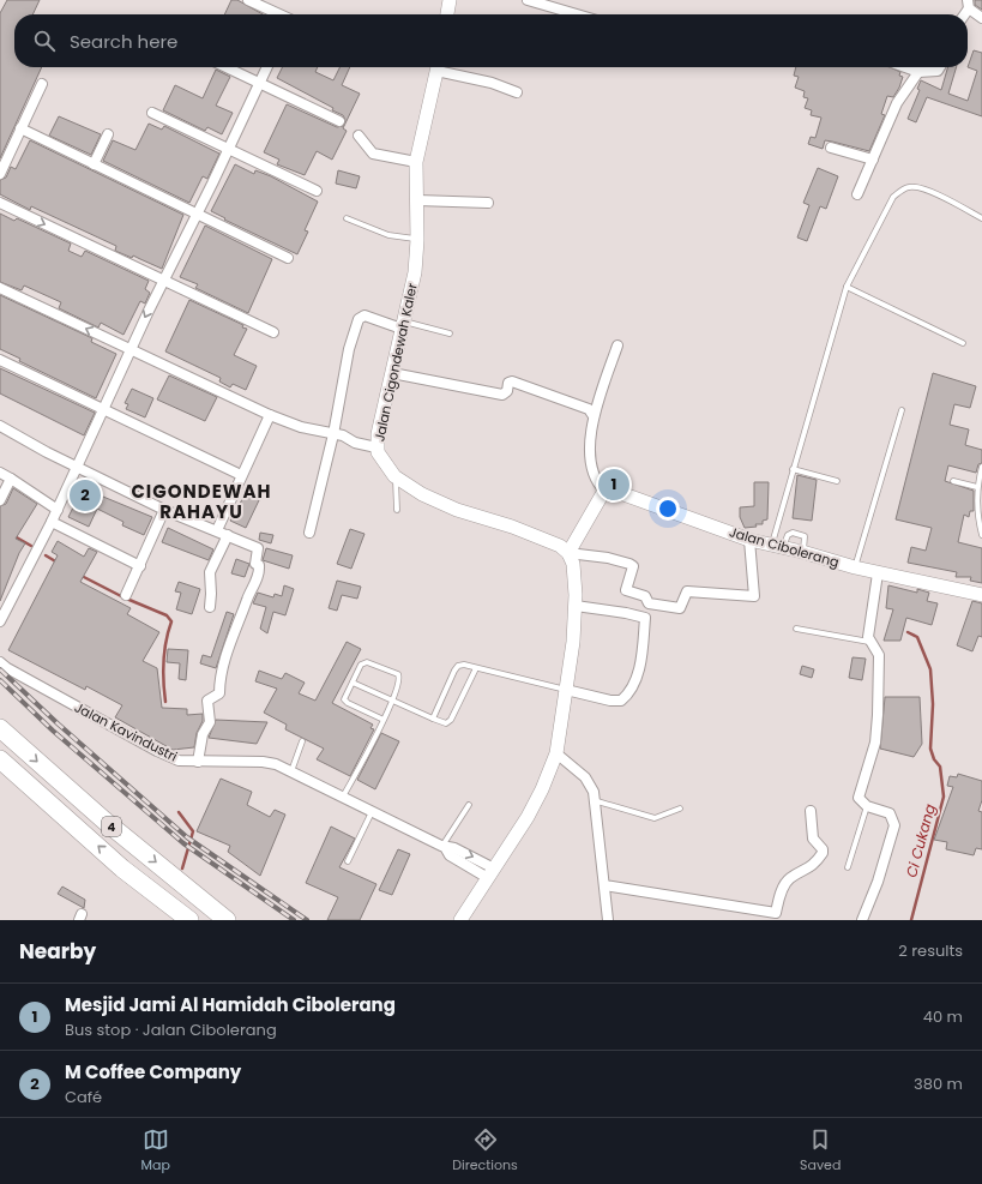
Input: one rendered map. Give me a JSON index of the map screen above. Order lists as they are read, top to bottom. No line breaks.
{"streets":{"highway":["4"],"main road":["Jalan Cigondewah Kaler","Jalan Cibolerang"],"street":["Jalan Kavindustri"]},"districts":["CIGONDEWAH RAHAYU"],"water":["Ci Cukang"],"page":{"search":"Search here","pins":["1","2"],"heading":["Nearby","2 results"],"list":[{"mark":"1","name":"Mesjid Jami Al Hamidah Cibolerang","note":"Bus stop · Jalan Cibolerang","value":"40 m"},{"mark":"2","name":"M Coffee Company","note":"Café","value":"380 m"}],"nav":["Map","Directions","Saved"]}}
